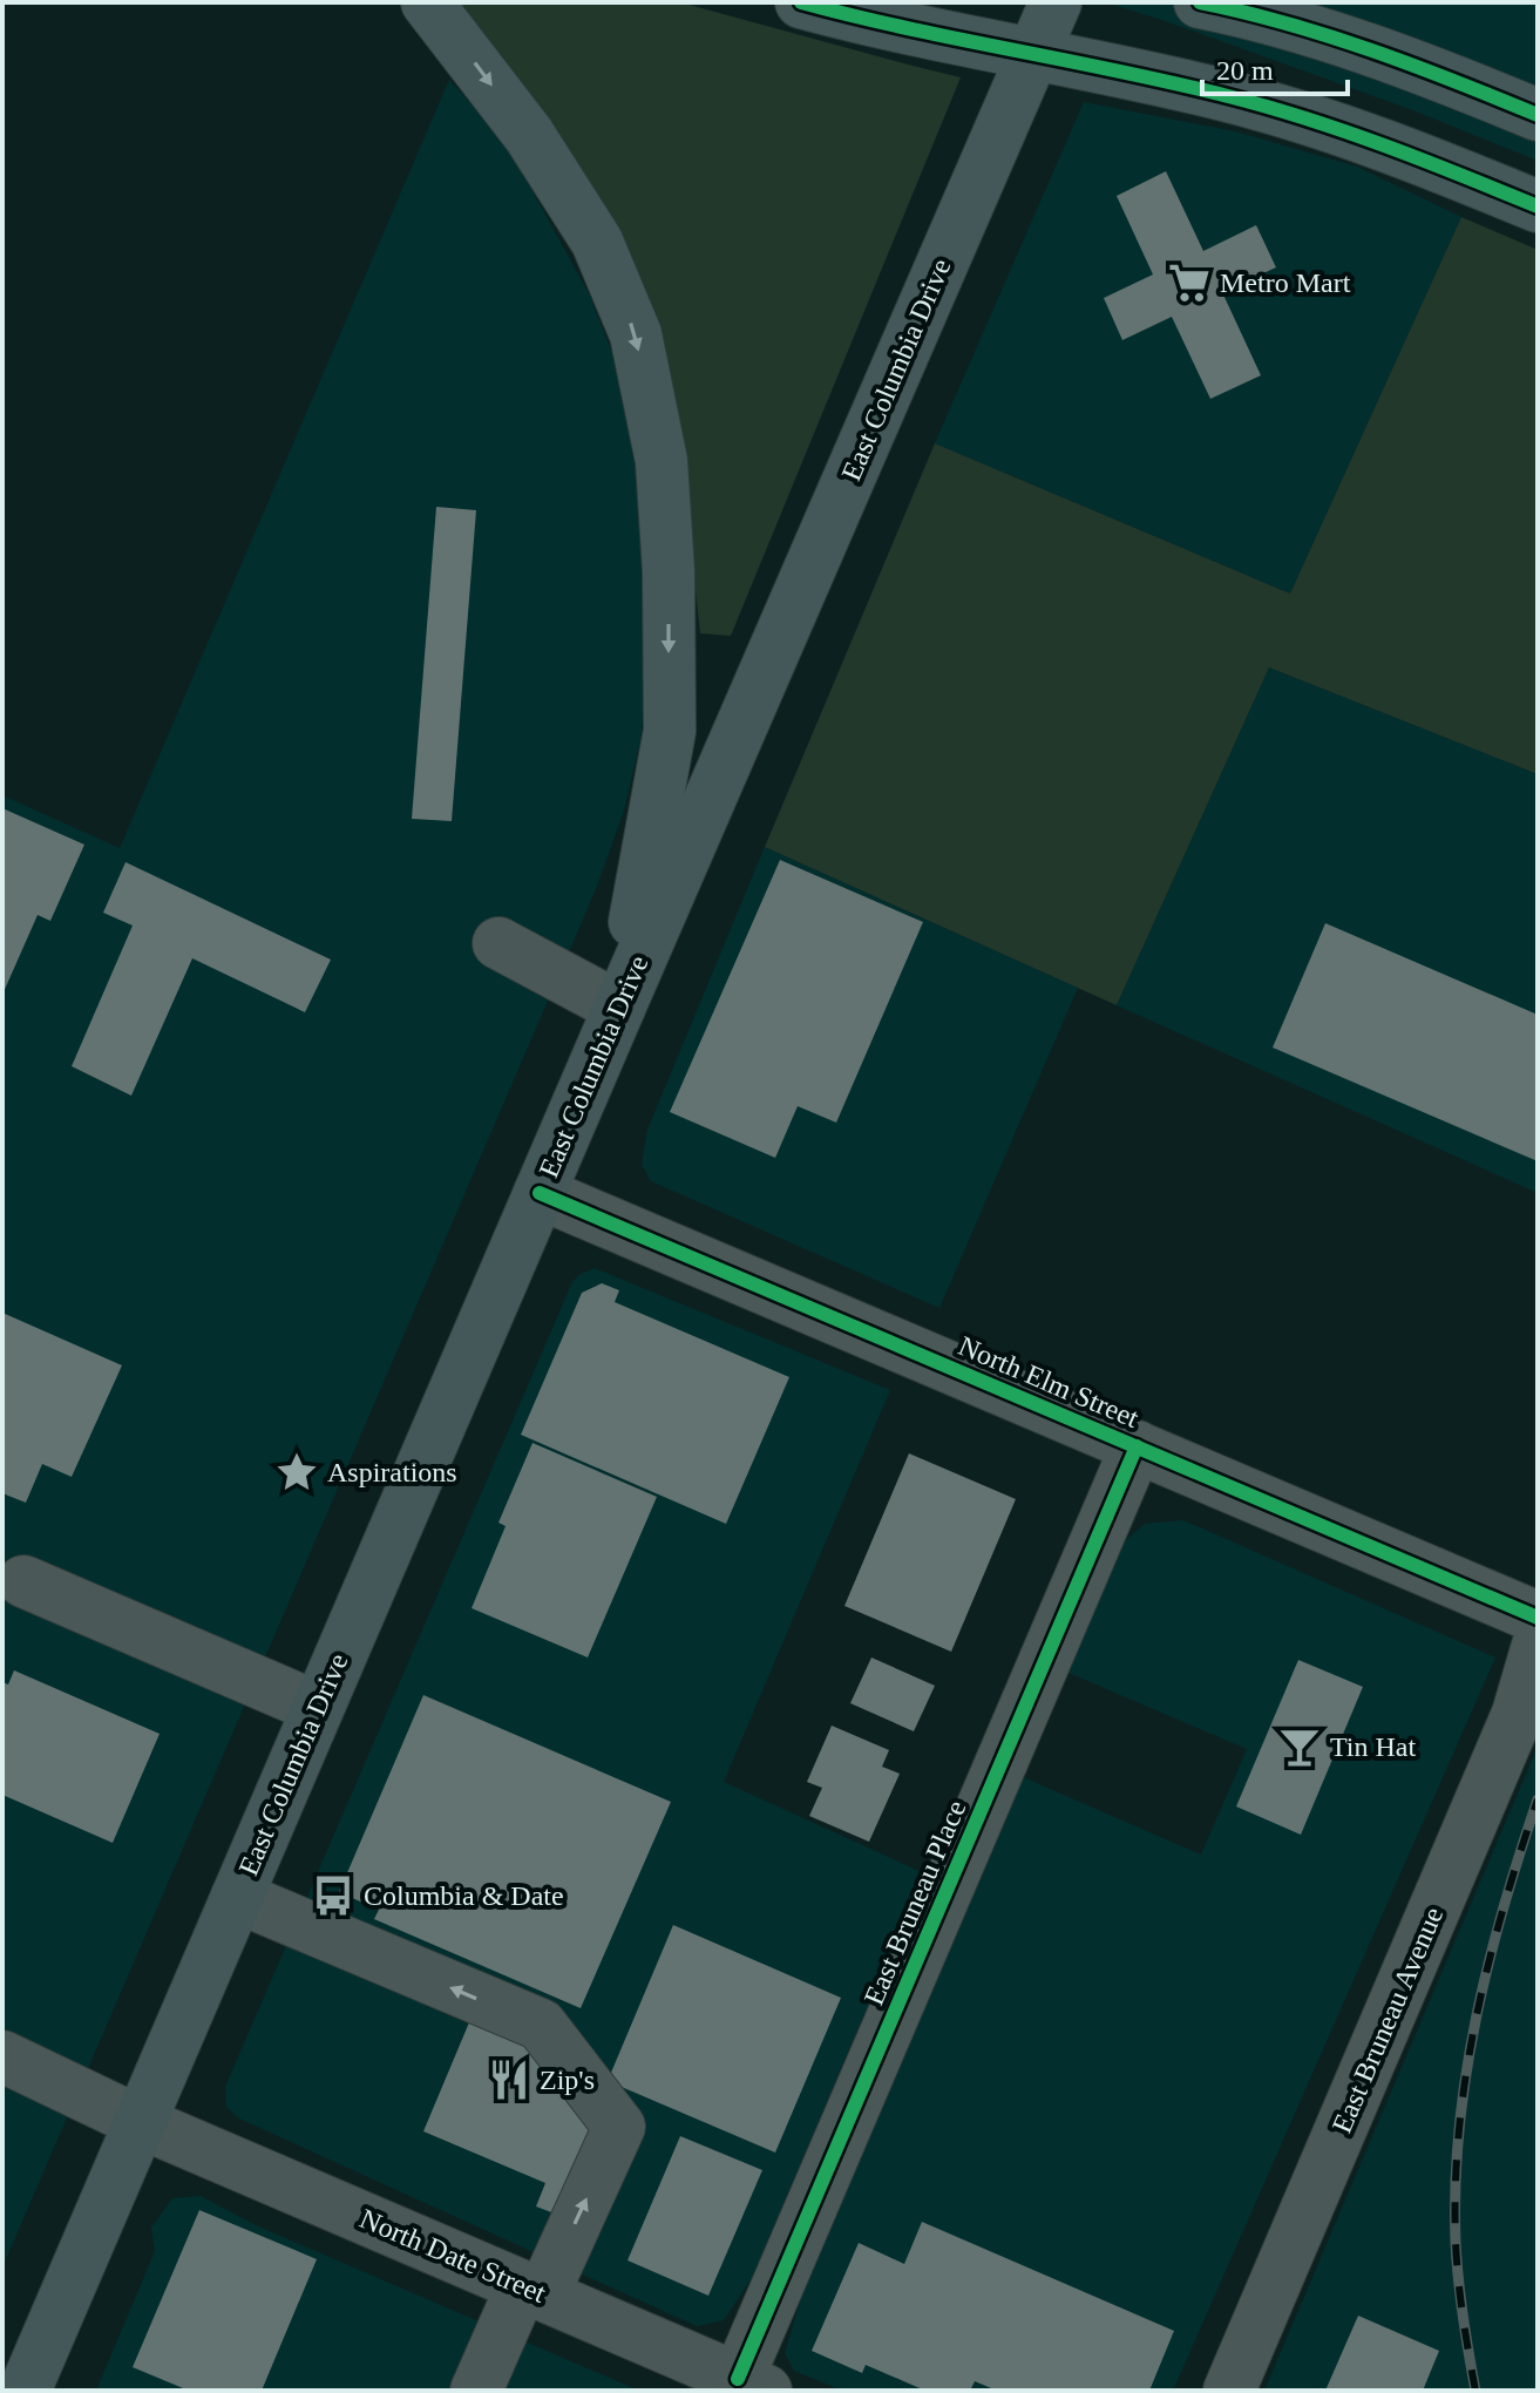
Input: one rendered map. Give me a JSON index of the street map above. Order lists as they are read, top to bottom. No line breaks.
{"streets":{"main road":["East Columbia Drive"],"street":["North Elm Street","East Bruneau Place","East Bruneau Avenue","North Date Street"]},"crossings":[["East Columbia Drive","North Elm Street"],["East Columbia Drive","North Date Street"],["North Elm Street","East Bruneau Place"],["East Bruneau Place","North Date Street"]],"places":{"supermarket":["Metro Mart"],"place":["Aspirations"],"bar":["Tin Hat"],"bus stop":["Columbia & Date"],"restaurant":["Zip's"]},"scale_bar":"20 m"}
